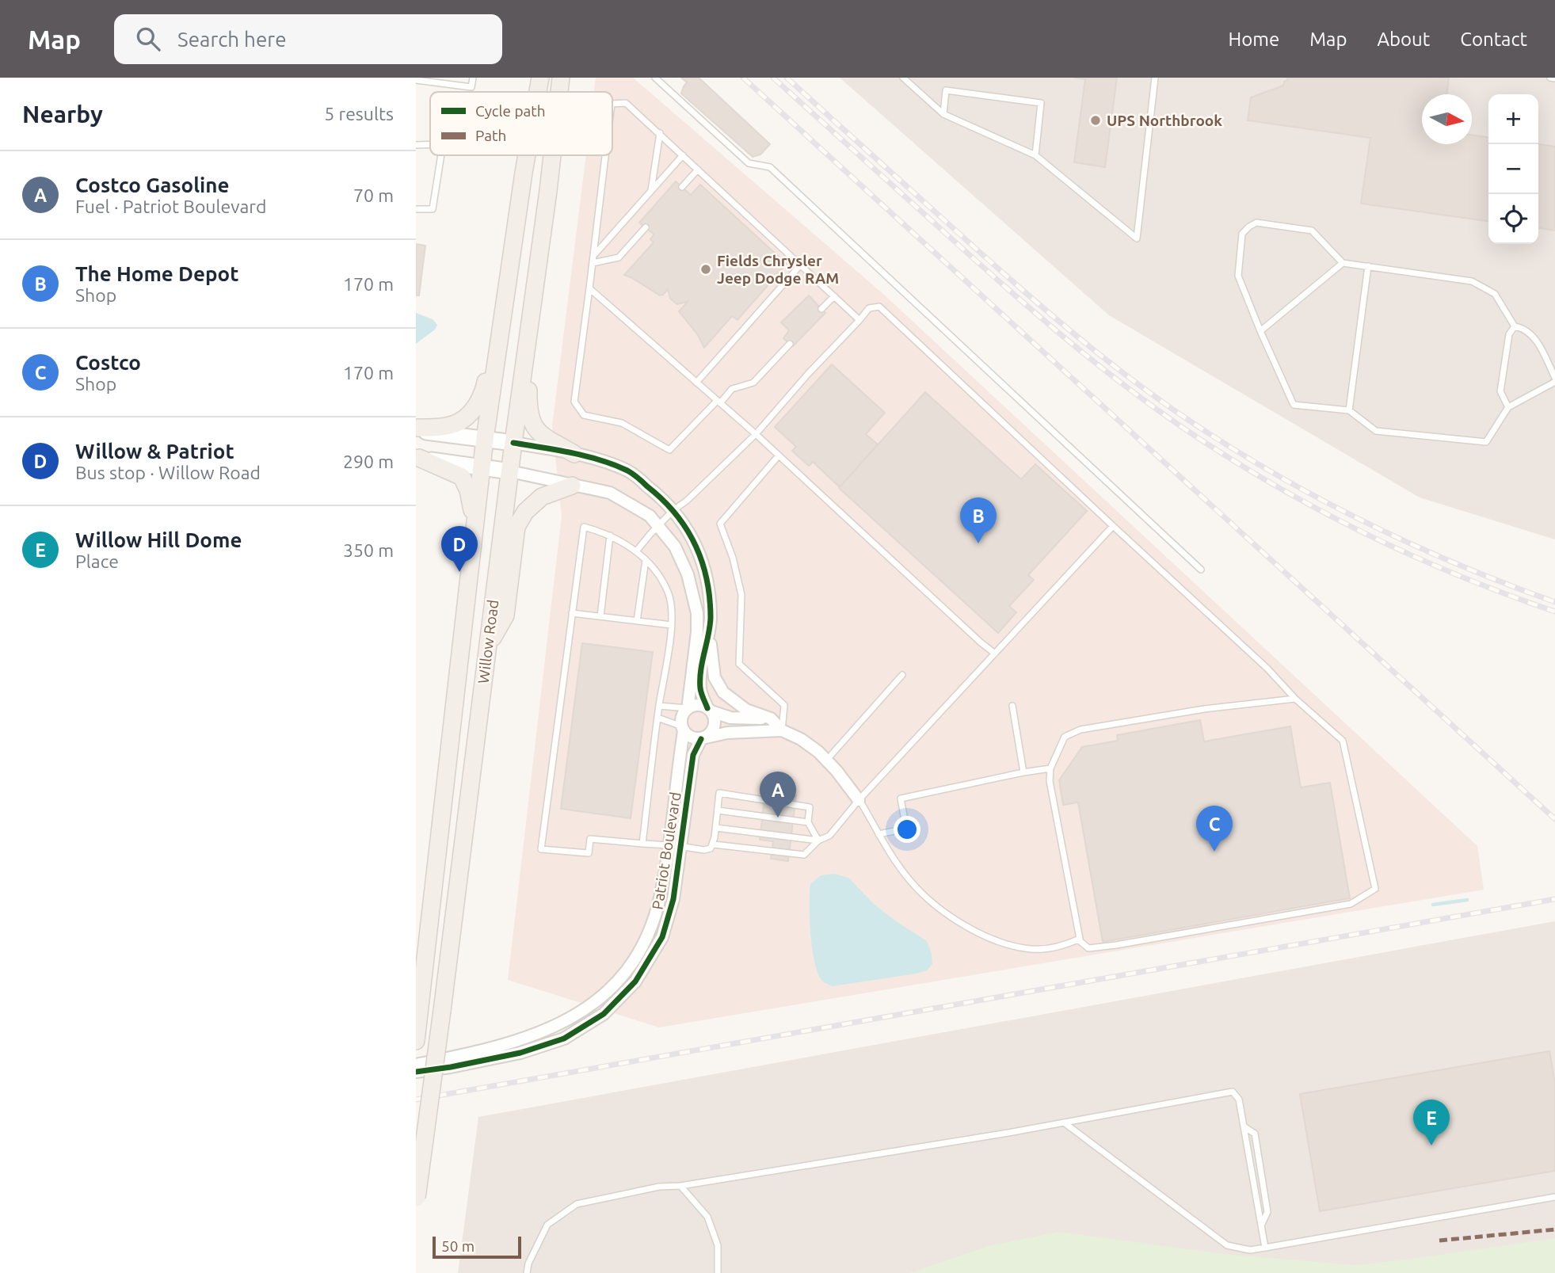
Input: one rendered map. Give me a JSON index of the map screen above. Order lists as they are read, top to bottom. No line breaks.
{"streets":{"main road":["Willow Road","Patriot Boulevard"]},"crossings":[["Willow Road","Patriot Boulevard"]],"places":["UPS Northbrook","Fields Chrysler Jeep Dodge RAM"],"legend":["Cycle path","Path"],"scale_bar":"50 m","north":"right","page":{"header":"Map","search":"Search here","nav":["Home","Map","About","Contact"],"heading":["Nearby","5 results"],"map_buttons":["+","−"],"list":[{"mark":"A","name":"Costco Gasoline","note":"Fuel · Patriot Boulevard","value":"70 m"},{"mark":"B","name":"The Home Depot","note":"Shop","value":"170 m"},{"mark":"C","name":"Costco","note":"Shop","value":"170 m"},{"mark":"D","name":"Willow & Patriot","note":"Bus stop · Willow Road","value":"290 m"},{"mark":"E","name":"Willow Hill Dome","note":"Place","value":"350 m"}],"pins":["B","D","A","C","E"],"scale":"50 m"}}
